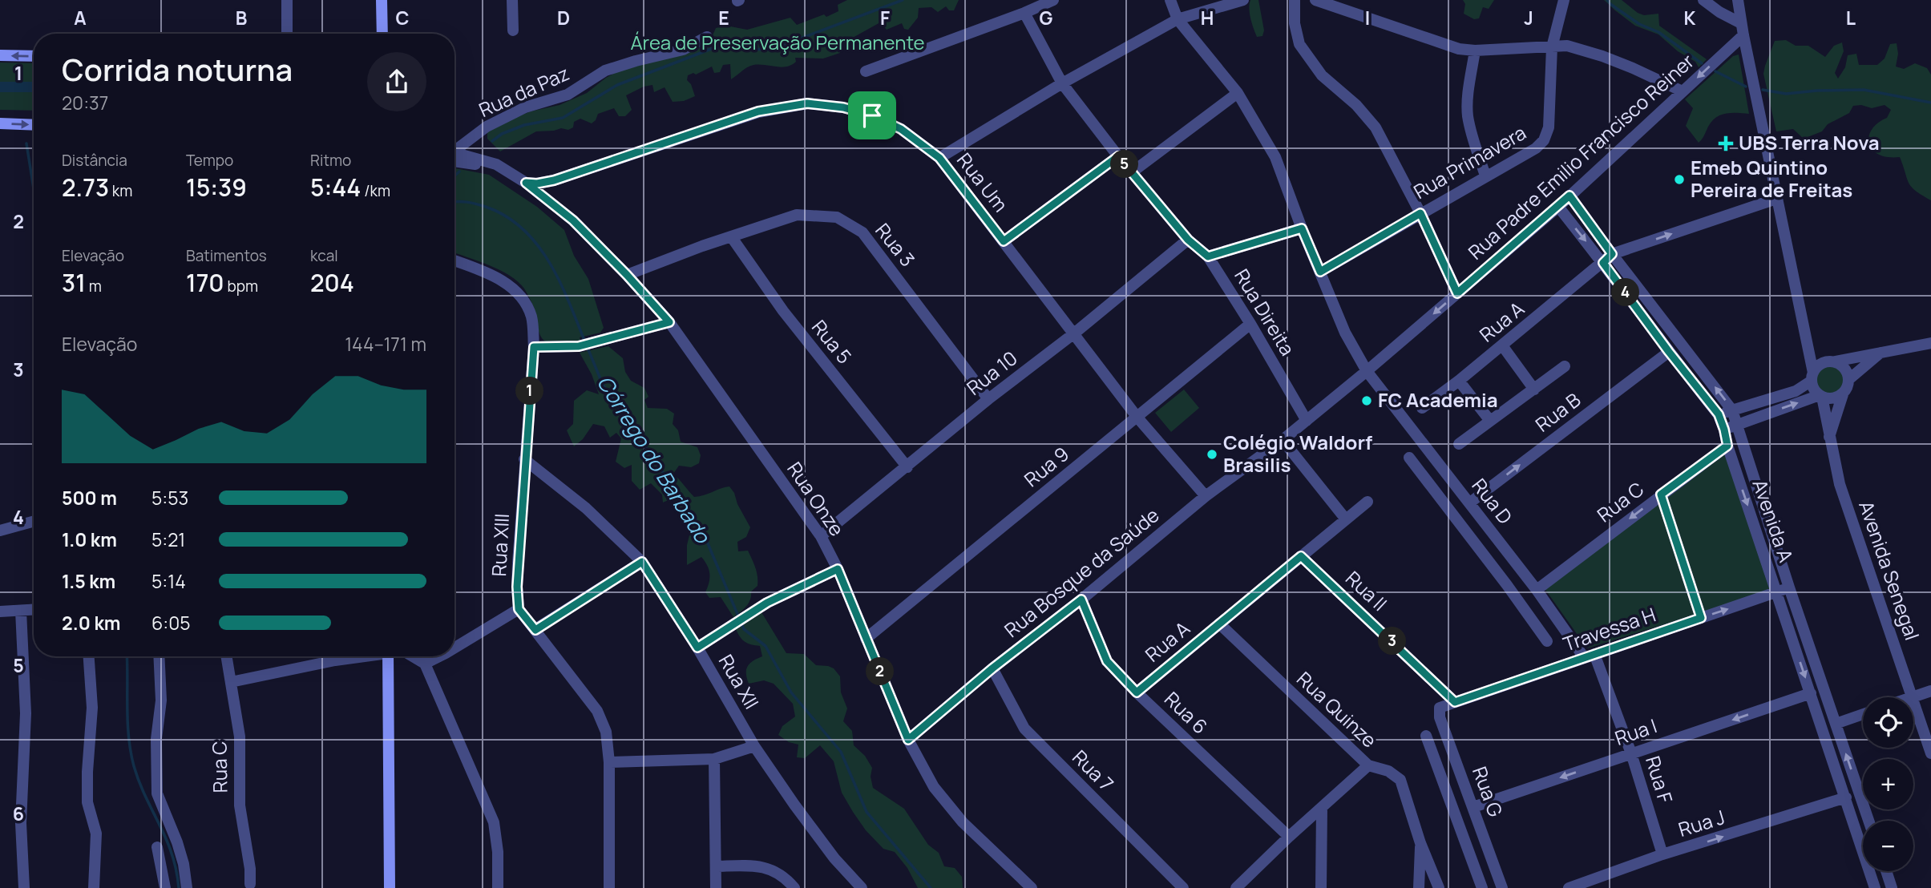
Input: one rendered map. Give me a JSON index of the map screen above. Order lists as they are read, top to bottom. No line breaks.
{"streets":{"street":["Rua da Paz","Rua Padre Emilio Francisco Reiner","Rua Primavera","Rua Um","Rua 3","Rua Direita","Rua A","Rua 5","Rua 10","Rua B","Rua 9","Rua Onze","Rua D","Rua C","Avenida A","Rua XIII","Avenida Senegal","Rua Bosque da Saúde","Rua II","Travessa H","Rua XII","Rua Quinze","Rua 6","Rua I","Rua 7","Rua F","Rua G","Rua J"]},"crossings":[["Rua Padre Emilio Francisco Reiner","Rua Direita"],["Rua Padre Emilio Francisco Reiner","Rua D"],["Rua Padre Emilio Francisco Reiner","Avenida A"],["Rua Padre Emilio Francisco Reiner","Rua Bosque da Saúde"],["Rua Primavera","Rua D"],["Rua Um","Rua 10"],["Rua Um","Rua 9"],["Rua Um","Rua Onze"],["Rua Um","Rua Bosque da Saúde"],["Rua 3","Rua 5"],["Rua 3","Rua 10"],["Rua 3","Rua Onze"],["Rua Direita","Rua 10"],["Rua Direita","Rua 9"],["Rua Direita","Rua Bosque da Saúde"],["Rua A","Avenida A"],["Rua A","Rua II"],["Rua A","Rua Quinze"],["Rua A","Rua 6"],["Rua 5","Rua 10"],["Rua 10","Rua Onze"],["Rua B","Rua D"],["Rua B","Avenida A"],["Rua 9","Rua Onze"],["Rua Onze","Rua Bosque da Saúde"],["Rua D","Rua C"],["Rua D","Travessa H"],["Rua D","Rua F"],["Rua C","Avenida A"],["Avenida A","Travessa H"],["Avenida A","Rua I"],["Avenida A","Rua J"],["Rua XIII","Rua XII"],["Rua Bosque da Saúde","Rua 6"],["Rua Bosque da Saúde","Rua 7"],["Rua II","Travessa H"],["Rua II","Rua G"],["Travessa H","Rua F"],["Travessa H","Rua G"],["Rua I","Rua F"],["Rua I","Rua G"],["Rua F","Rua J"]],"one_way":["Rua Padre Emilio Francisco Reiner","Rua I","Rua J"],"water":["Córrego do Barbado"],"parks":["Área de Preservação Permanente"],"places":{"health":["UBS Terra Nova"],"other":["Emeb Quintino Pereira de Freitas","FC Academia","Colégio Waldorf Brasilis"]},"page":{"heading":["Corrida noturna","20:37"],"stats":[["Distância","2.73 km"],["Tempo","15:39"],["Ritmo","5:44 /km"],["Elevação","31 m"],["Batimentos","170 bpm"],["kcal","204"]],"pins":["5","4","1","3","2"],"chart":["Elevação","144–171 m"],"list":[{"name":"500 m","note":"5:53"},{"name":"1.0 km","note":"5:21"},{"name":"1.5 km","note":"5:14"},{"name":"2.0 km","note":"6:05"}],"map_buttons":["+","−"]},"grid":{"columns":["A","B","C","D","E","F","G","H","I","J","K","L"],"rows":["1","2","3","4","5","6"]}}
